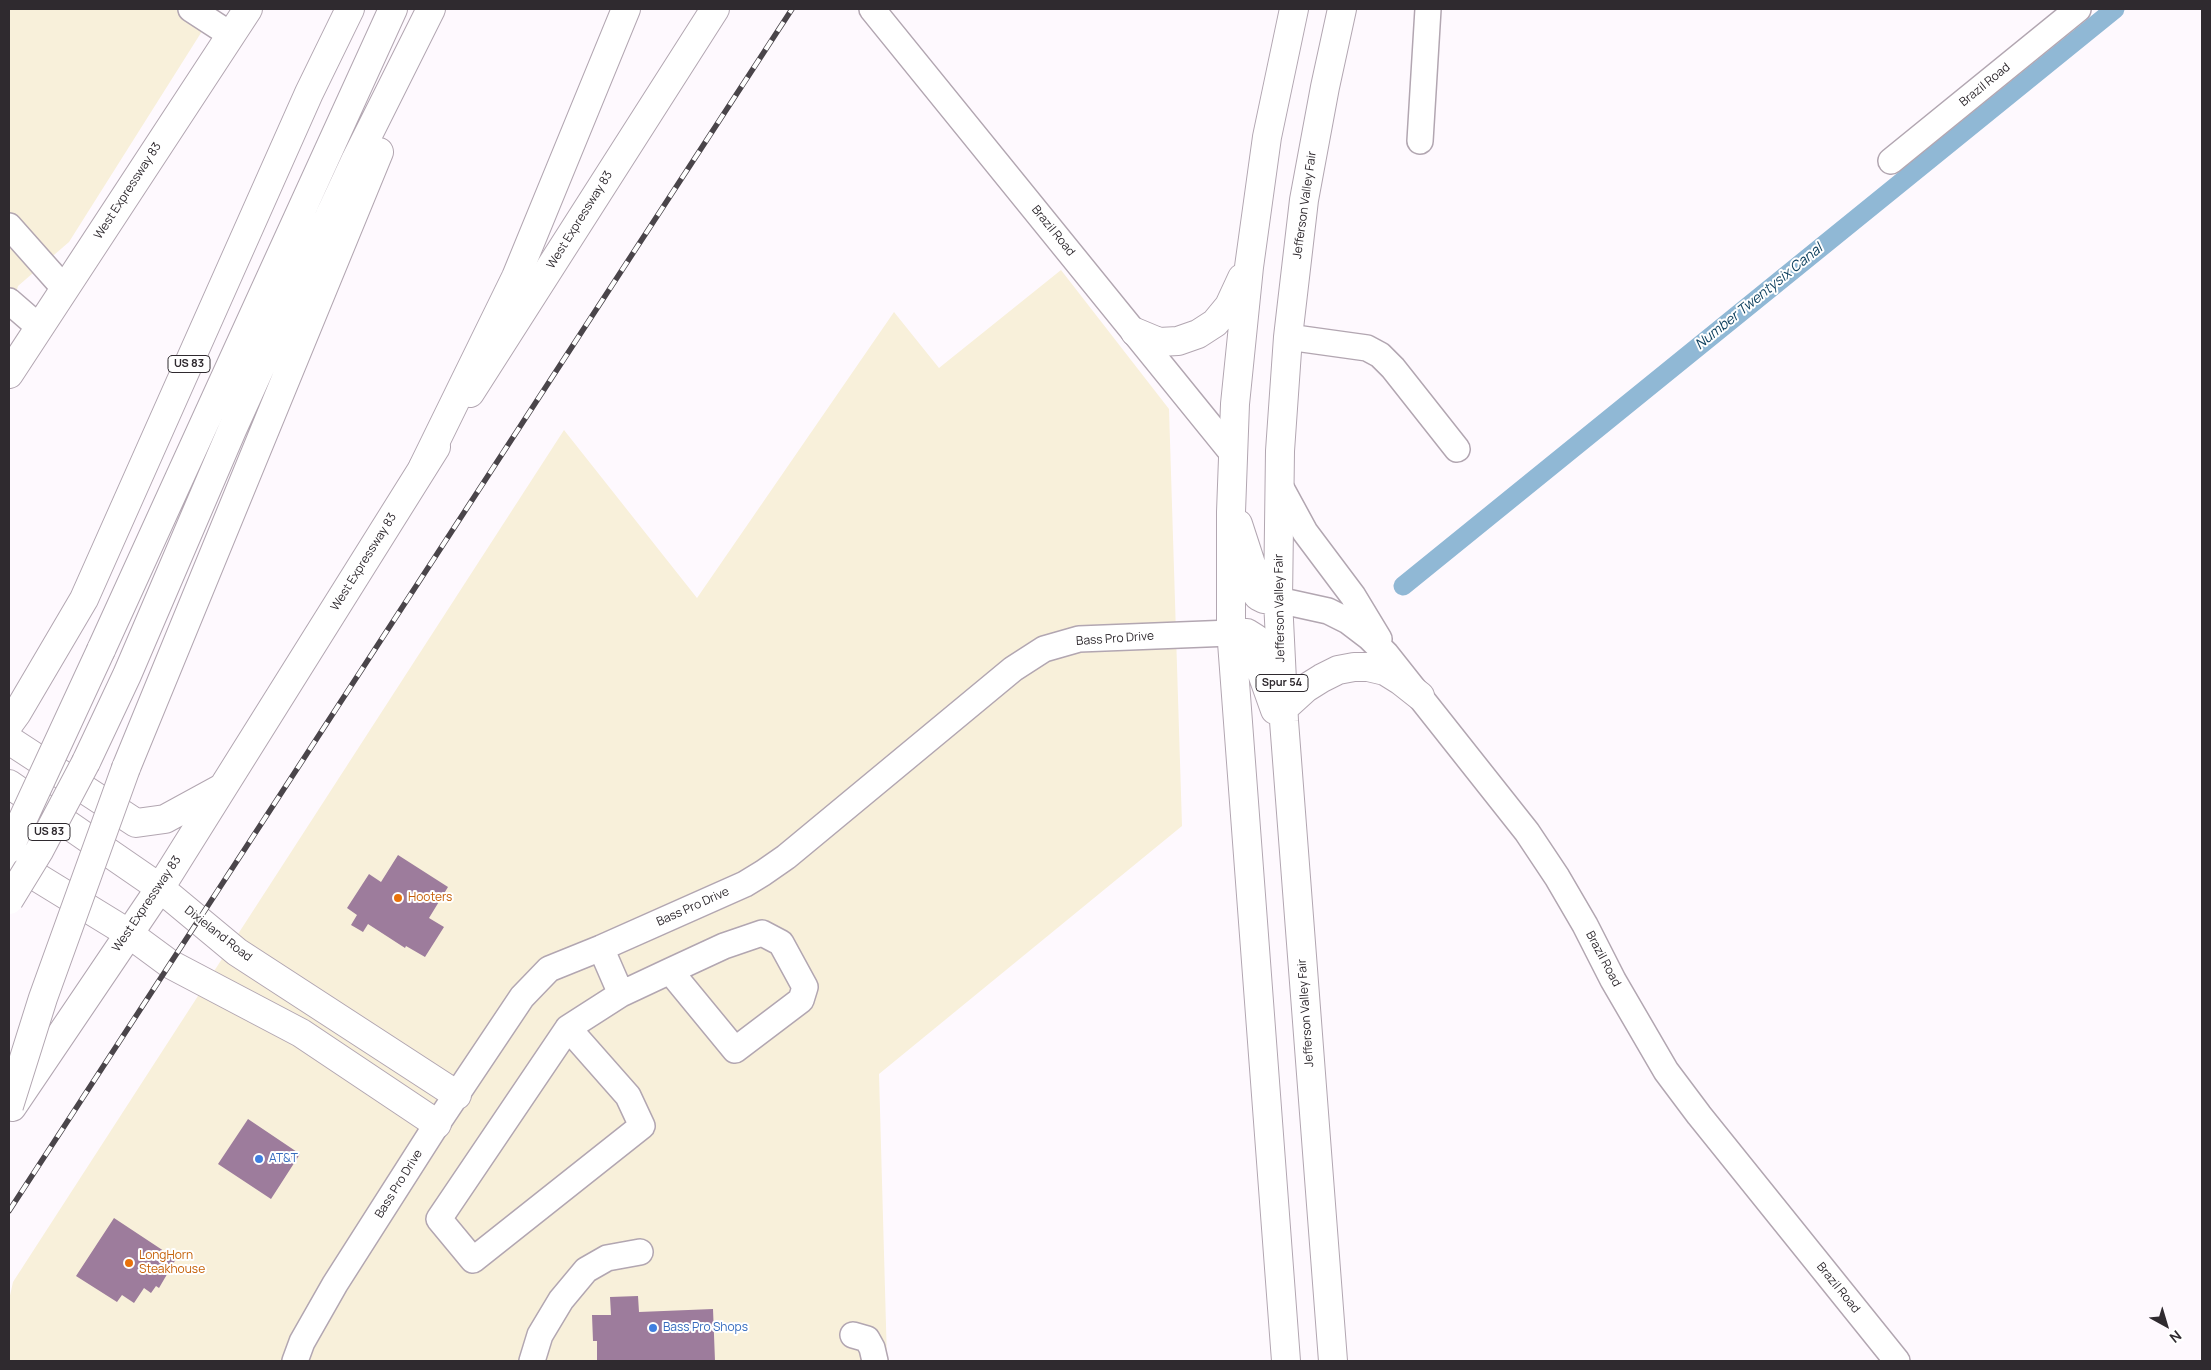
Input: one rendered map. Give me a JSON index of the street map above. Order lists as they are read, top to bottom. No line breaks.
{"streets":{"main road":["West Expressway 83","Jefferson Valley Fair","US 83","Spur 54","Dixieland Road"],"street":["Brazil Road","Bass Pro Drive"]},"crossings":[["Brazil Road","Jefferson Valley Fair"],["West Expressway 83","Dixieland Road"],["Bass Pro Drive","Dixieland Road"]],"water":["Number Twentysix Canal"],"places":["Hooters","AT&T","LongHorn Steakhouse","Bass Pro Shops"],"north":"bottom right"}
